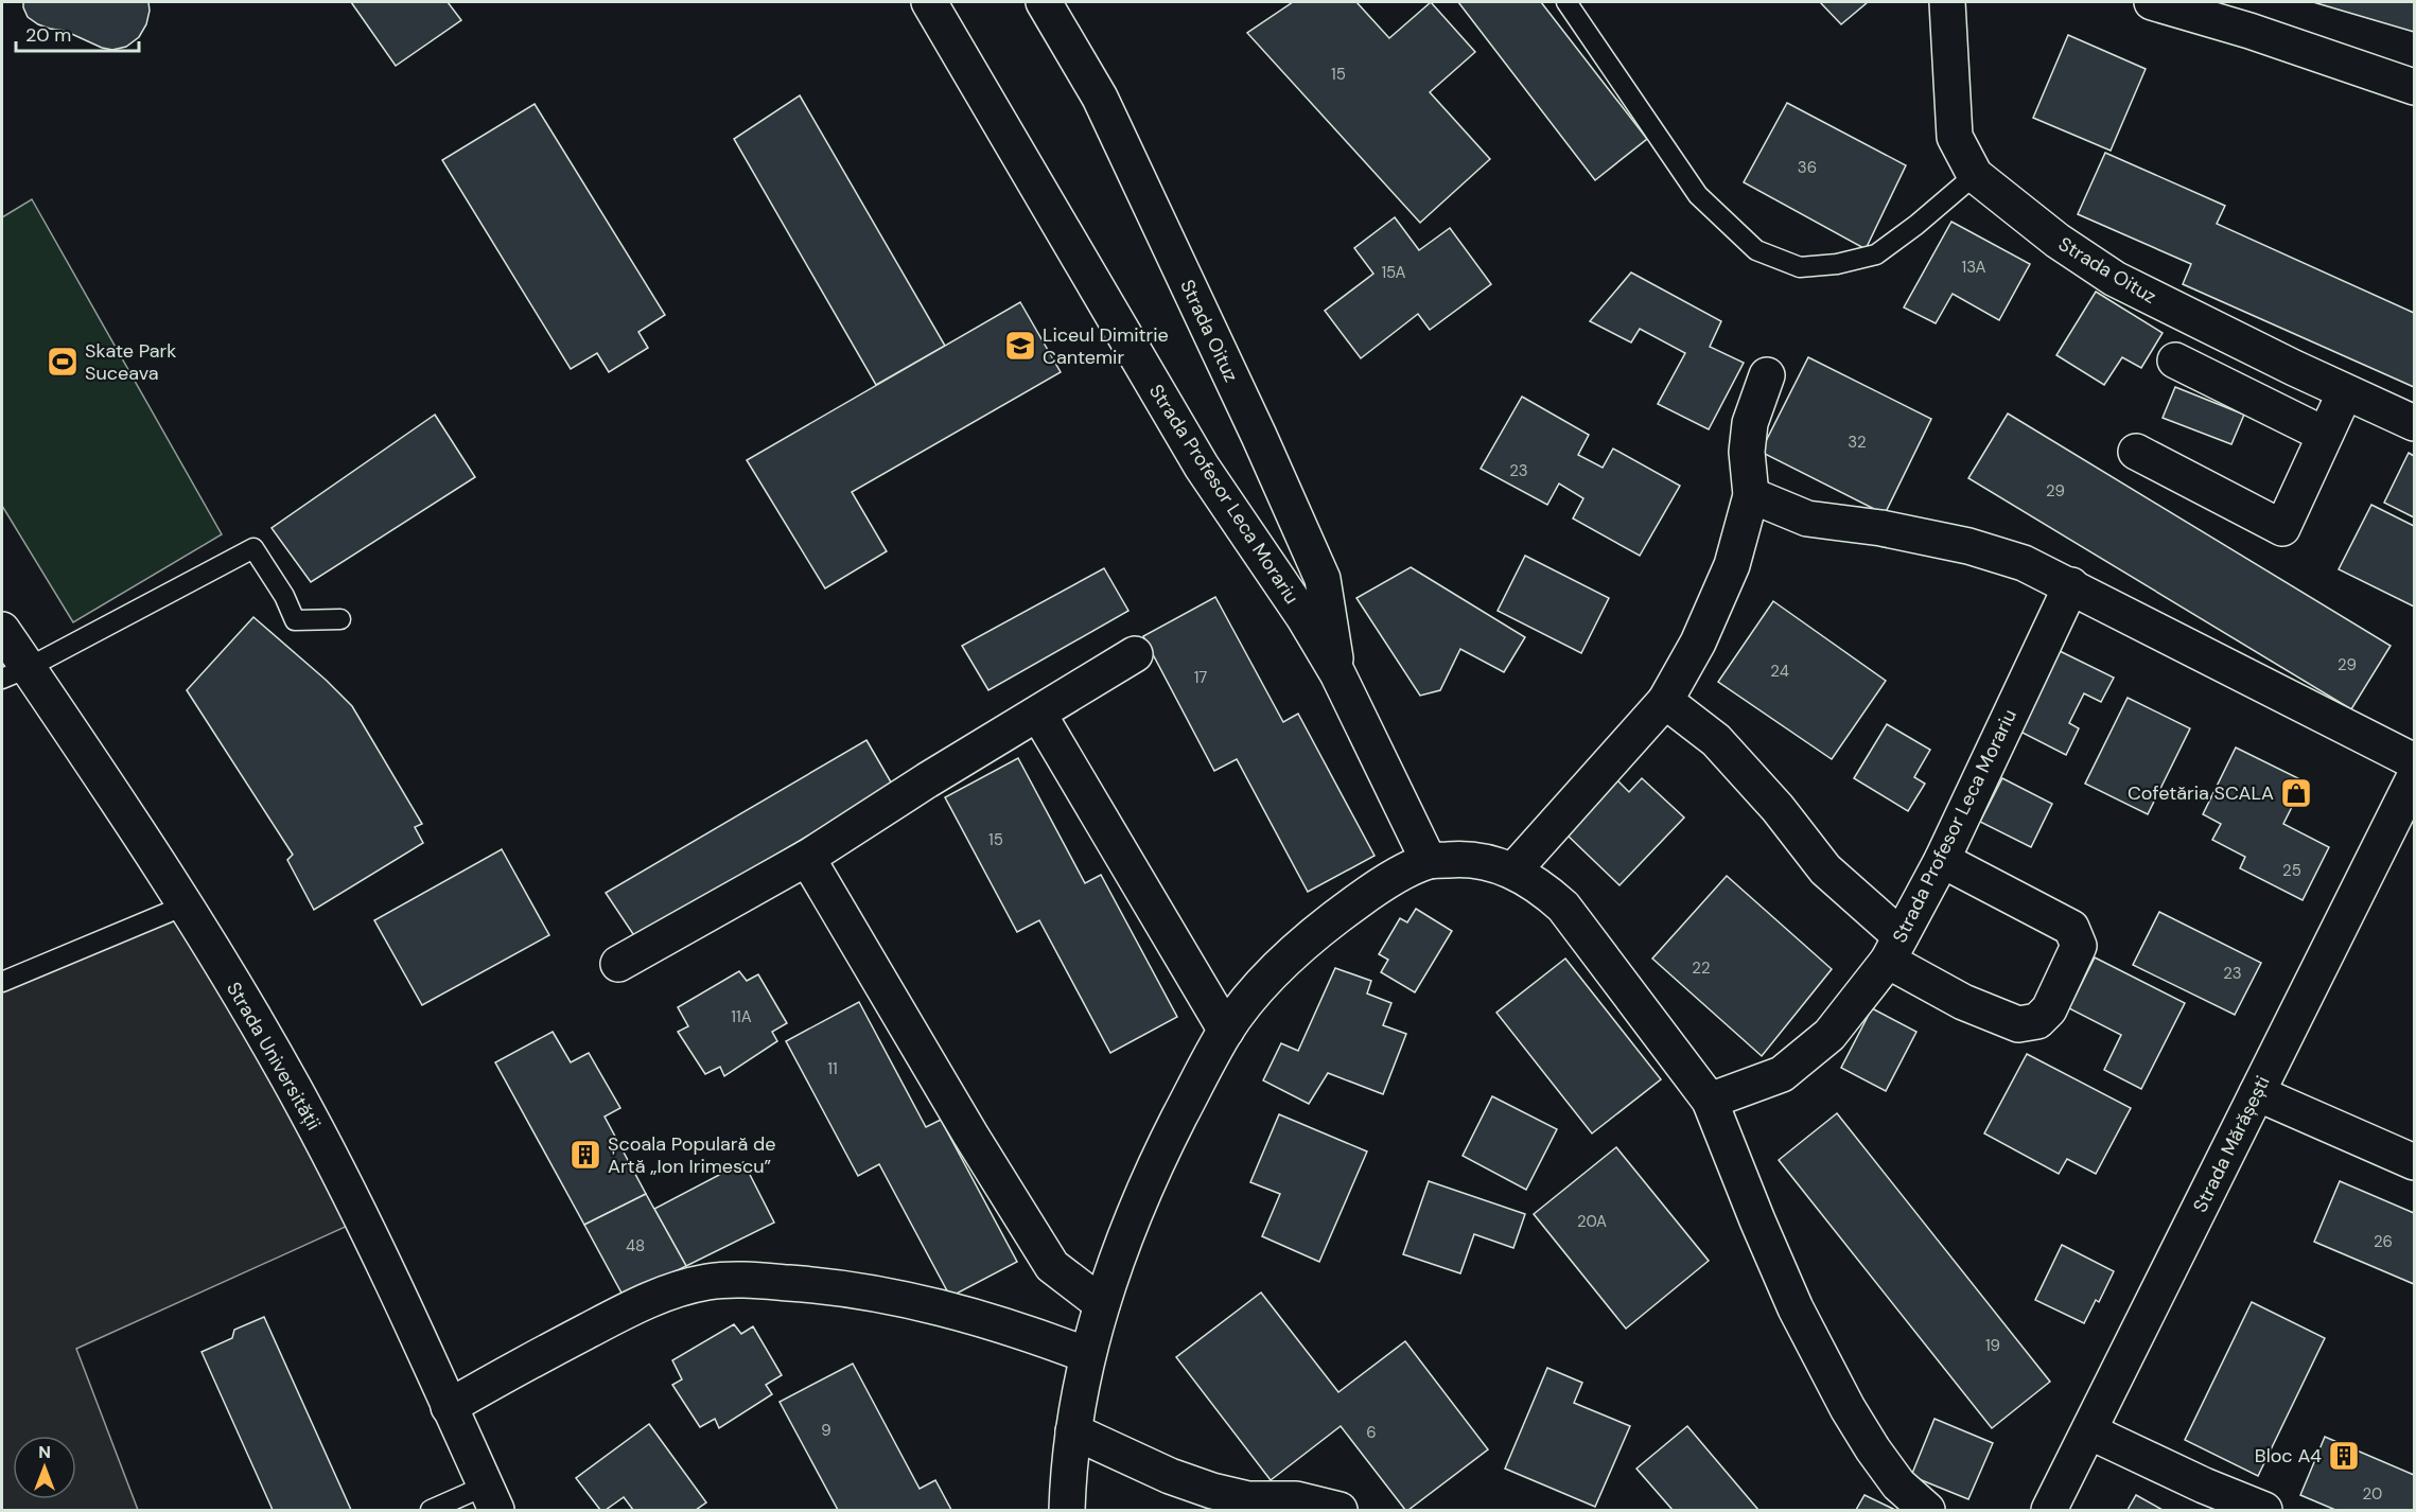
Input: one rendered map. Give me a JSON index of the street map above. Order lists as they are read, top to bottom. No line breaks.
{"streets":{"street":["Strada Oituz","Strada Profesor Leca Morariu","Strada Universității","Strada Mărășești"]},"crossings":[["Strada Oituz","Strada Profesor Leca Morariu"]],"places":{"school or university":["Liceul Dimitrie Cantemir"],"sports":["Skate Park Suceava"],"shop":["Cofetăria SCALA"],"building":["Școala Populară de Artă „Ion Irimescu”","Bloc A4"]},"house_numbers":["15","36","13A","15A","32","23","29","29","24","17","15","25","22","23","11A","11","20A","26","48","19","9","6","20"],"scale_bar":"20 m","north":"top"}
